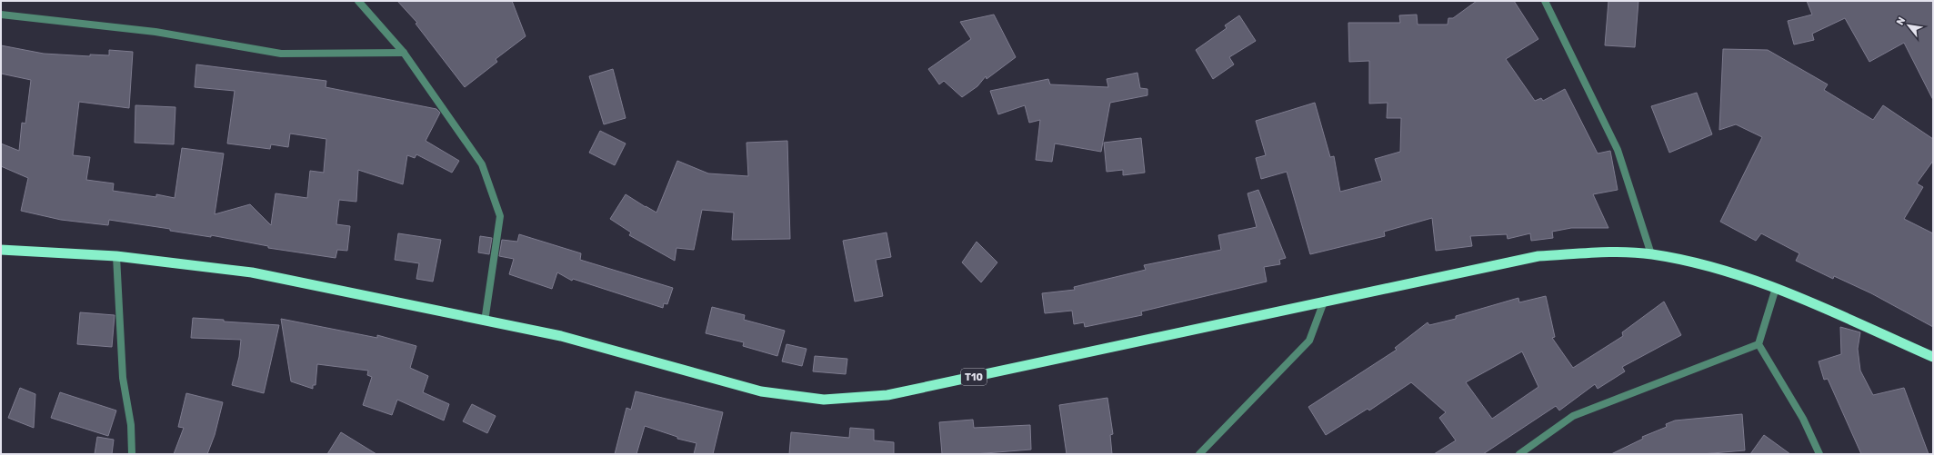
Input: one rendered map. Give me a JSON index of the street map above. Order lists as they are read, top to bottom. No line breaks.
{"streets":{"highway":["T10"]},"north":"top left"}
